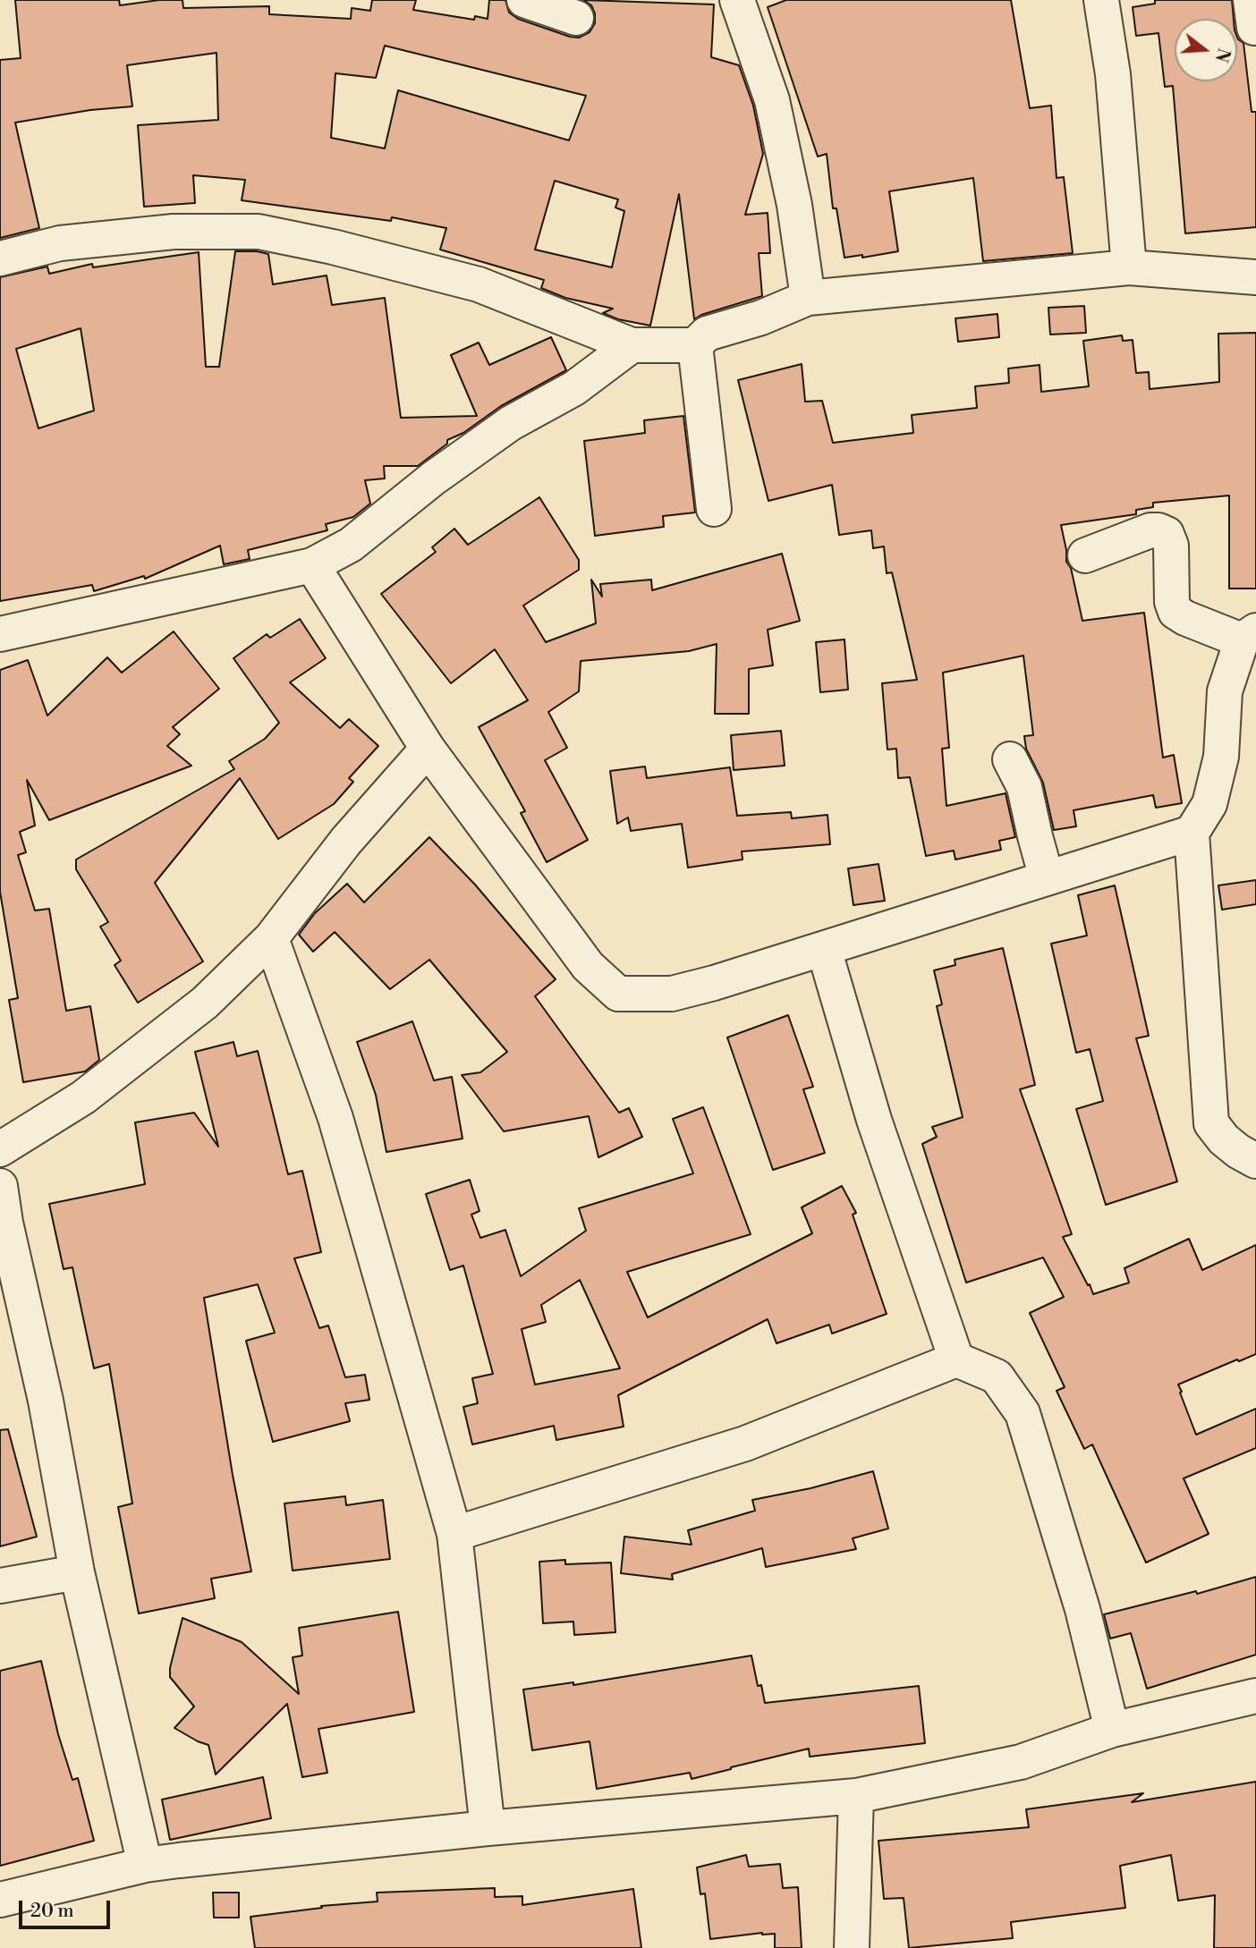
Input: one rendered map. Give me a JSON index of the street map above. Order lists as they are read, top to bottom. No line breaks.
{"scale_bar":"20 m","north":"right"}
